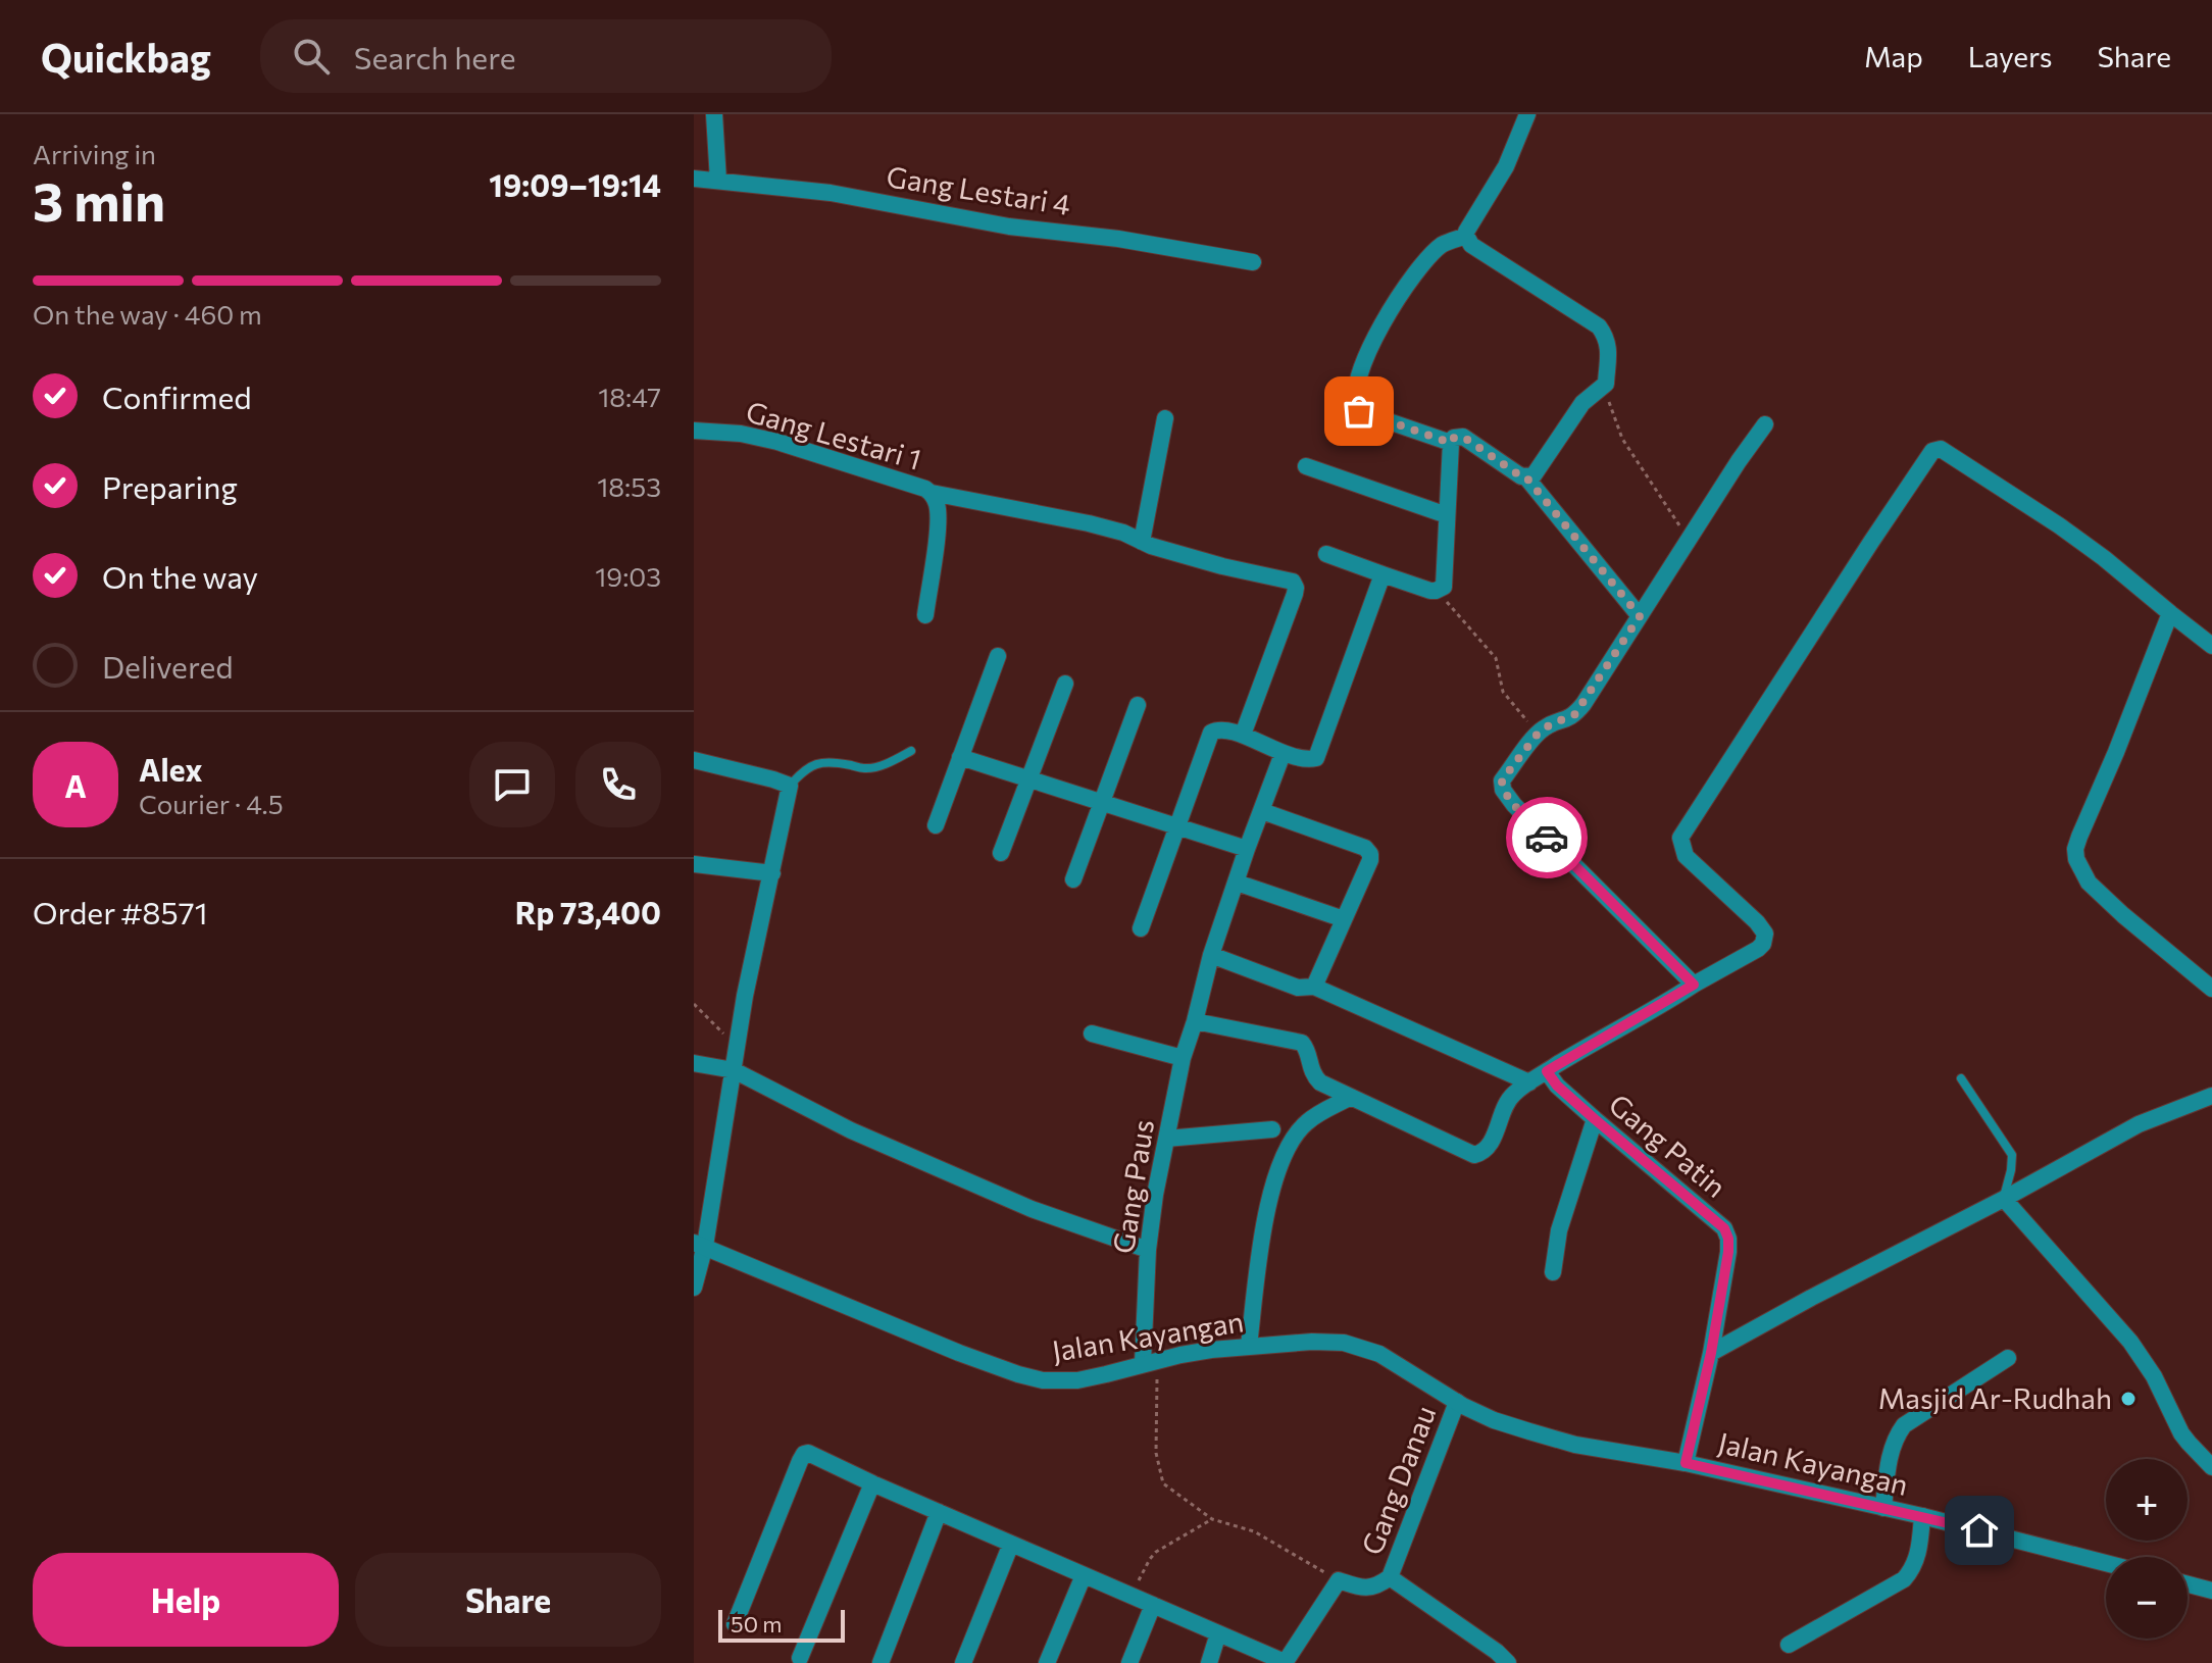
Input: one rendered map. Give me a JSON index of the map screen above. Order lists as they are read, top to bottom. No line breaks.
{"streets":{"street":["Gang Lestari 4","Gang Lestari 1","Gang Patin","Gang Paus","Jalan Kayangan","Gang Danau"]},"crossings":[["Gang Patin","Jalan Kayangan"],["Gang Paus","Jalan Kayangan"],["Jalan Kayangan","Gang Danau"]],"places":["Masjid Ar-Rudhah"],"scale_bar":"50 m","page":{"header":"Quickbag","search":"Search here","nav":["Map","Layers","Share"],"heading":["3 min","Arriving in","19:09–19:14"],"panel":["Alex","Courier · 4.5","Order #8571","Rp 73,400"],"bar":"On the way · 460 m","list":[["Confirmed","18:47"],["Preparing","18:53"],["On the way","19:03"],"Delivered"],"round":"A","map_buttons":["+","−"],"buttons":["Help","Share"],"scale":"50 m"}}
